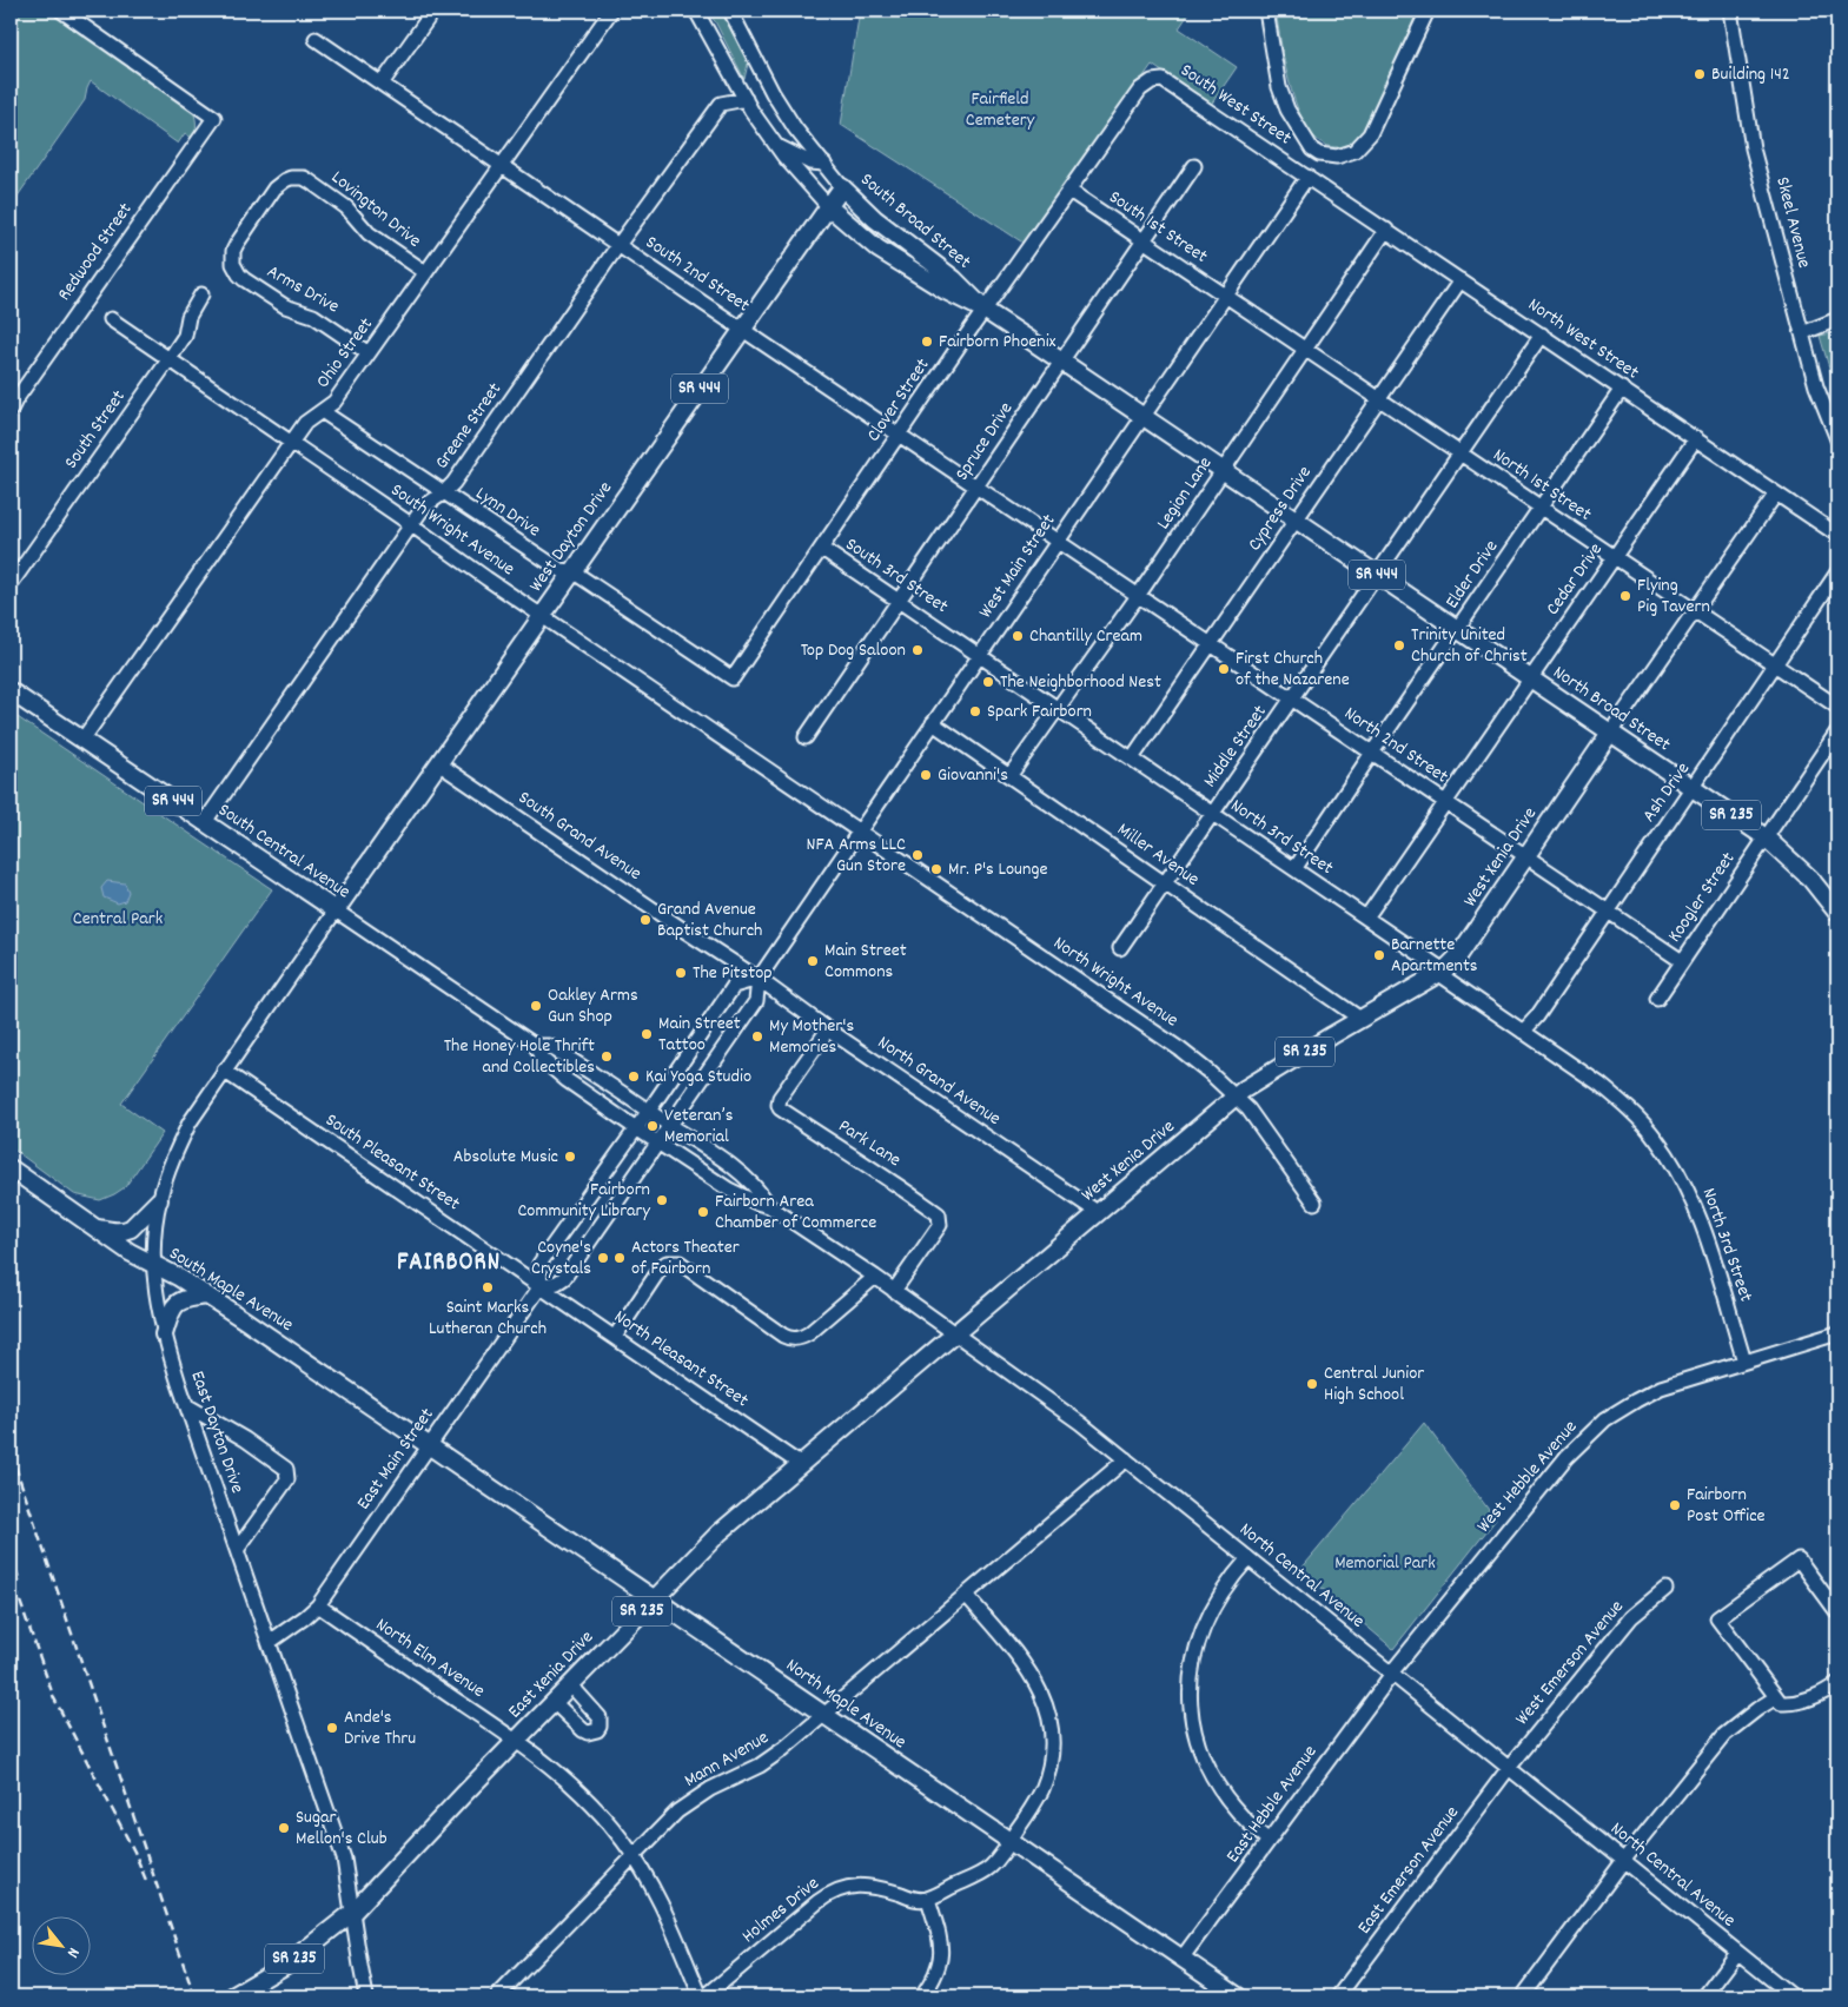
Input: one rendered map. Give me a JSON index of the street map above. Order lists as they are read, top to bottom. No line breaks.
{"streets":{"main road":["South Broad Street","SR 444","West Dayton Drive","North Broad Street","SR 235","South Central Avenue","West Xenia Drive","South Maple Avenue","East Xenia Drive","North Maple Avenue"],"street":["South West Street","Lovington Drive","Skeel Avenue","South 1st Street","Redwood Street","South 2nd Street","Arms Drive","North West Street","Ohio Street","Clover Street","Greene Street","South Street","Spruce Drive","North 1st Street","Legion Lane","Cypress Drive","Lynn Drive","South Wright Avenue","West Main Street","Elder Drive","South 3rd Street","Cedar Drive","North 2nd Street","Middle Street","Ash Drive","South Grand Avenue","North 3rd Street","Miller Avenue","Koogler Street","North Wright Avenue","North Grand Avenue","Park Lane","South Pleasant Street","North Pleasant Street","East Dayton Drive","East Main Street","West Hebble Avenue","North Central Avenue","North Elm Avenue","West Emerson Avenue","Mann Avenue","East Hebble Avenue","East Emerson Avenue","Holmes Drive"]},"crossings":[["South West Street","North West Street"],["South West Street","Clover Street"],["South West Street","West Main Street"],["Lovington Drive","Arms Drive"],["Lovington Drive","Ohio Street"],["South Broad Street","Clover Street"],["South Broad Street","Greene Street"],["South Broad Street","Spruce Drive"],["South Broad Street","West Dayton Drive"],["South Broad Street","West Main Street"],["South Broad Street","North Broad Street"],["South 1st Street","Clover Street"],["South 1st Street","Spruce Drive"],["South 1st Street","North 1st Street"],["South 1st Street","West Main Street"],["South 2nd Street","Ohio Street"],["South 2nd Street","Clover Street"],["South 2nd Street","Greene Street"],["South 2nd Street","Spruce Drive"],["South 2nd Street","West Dayton Drive"],["South 2nd Street","West Main Street"],["South 2nd Street","North 2nd Street"],["Arms Drive","Ohio Street"],["North West Street","Legion Lane"],["North West Street","Cypress Drive"],["North West Street","West Main Street"],["North West Street","Elder Drive"],["North West Street","Cedar Drive"],["North West Street","Middle Street"],["North West Street","West Xenia Drive"],["Ohio Street","Lynn Drive"],["Ohio Street","South Wright Avenue"],["Ohio Street","South Central Avenue"],["Clover Street","Lynn Drive"],["Clover Street","South 3rd Street"],["Greene Street","Lynn Drive"],["Greene Street","South Wright Avenue"],["Greene Street","South Central Avenue"],["South Street","South Wright Avenue"],["Spruce Drive","South 3rd Street"],["North 1st Street","Legion Lane"],["North 1st Street","Cypress Drive"],["North 1st Street","West Main Street"],["North 1st Street","Elder Drive"],["North 1st Street","Cedar Drive"],["North 1st Street","Middle Street"],["North 1st Street","Ash Drive"],["North 1st Street","West Xenia Drive"],["Legion Lane","North Broad Street"],["Legion Lane","North 2nd Street"],["Legion Lane","North 3rd Street"],["Legion Lane","Miller Avenue"],["Cypress Drive","North Broad Street"],["Cypress Drive","North 2nd Street"],["Cypress Drive","North 3rd Street"],["Lynn Drive","West Dayton Drive"],["South Wright Avenue","West Dayton Drive"],["South Wright Avenue","West Main Street"],["South Wright Avenue","North Wright Avenue"],["West Dayton Drive","South Grand Avenue"],["West Dayton Drive","South Central Avenue"],["West Dayton Drive","East Dayton Drive"],["West Main Street","South 3rd Street"],["West Main Street","North Broad Street"],["West Main Street","North 2nd Street"],["West Main Street","South Grand Avenue"],["West Main Street","North 3rd Street"],["West Main Street","Miller Avenue"],["West Main Street","North Wright Avenue"],["West Main Street","North Grand Avenue"],["West Main Street","North Central Avenue"],["Elder Drive","North Broad Street"],["Elder Drive","North 2nd Street"],["Elder Drive","North 3rd Street"],["South 3rd Street","North 3rd Street"],["Cedar Drive","North Broad Street"],["Cedar Drive","North 2nd Street"],["Cedar Drive","North 3rd Street"],["North Broad Street","Middle Street"],["North Broad Street","Ash Drive"],["North Broad Street","West Xenia Drive"],["North Broad Street","Koogler Street"],["North 2nd Street","Middle Street"],["North 2nd Street","Ash Drive"],["North 2nd Street","West Xenia Drive"],["North 2nd Street","Koogler Street"],["Middle Street","North 3rd Street"],["Middle Street","Miller Avenue"],["Ash Drive","North 3rd Street"],["South Grand Avenue","North Grand Avenue"],["North 3rd Street","West Xenia Drive"],["North 3rd Street","West Hebble Avenue"],["South Central Avenue","East Dayton Drive"],["South Central Avenue","East Main Street"],["South Central Avenue","North Central Avenue"],["Miller Avenue","West Xenia Drive"],["West Xenia Drive","North Wright Avenue"],["West Xenia Drive","North Grand Avenue"],["West Xenia Drive","North Central Avenue"],["West Xenia Drive","East Xenia Drive"],["North Grand Avenue","Park Lane"],["Park Lane","North Central Avenue"],["South Pleasant Street","North Pleasant Street"],["South Pleasant Street","East Dayton Drive"],["South Pleasant Street","East Main Street"],["South Maple Avenue","East Dayton Drive"],["South Maple Avenue","East Main Street"],["South Maple Avenue","North Maple Avenue"],["North Pleasant Street","East Main Street"],["North Pleasant Street","East Xenia Drive"],["East Dayton Drive","East Main Street"],["East Dayton Drive","East Xenia Drive"],["East Main Street","North Central Avenue"],["East Main Street","North Elm Avenue"],["East Main Street","North Maple Avenue"],["West Hebble Avenue","North Central Avenue"],["West Hebble Avenue","East Hebble Avenue"],["North Central Avenue","West Emerson Avenue"],["North Central Avenue","East Xenia Drive"],["North Central Avenue","Mann Avenue"],["North Central Avenue","East Hebble Avenue"],["North Central Avenue","East Emerson Avenue"],["North Elm Avenue","East Xenia Drive"],["North Elm Avenue","Mann Avenue"],["West Emerson Avenue","East Emerson Avenue"],["East Xenia Drive","North Maple Avenue"],["North Maple Avenue","Mann Avenue"],["North Maple Avenue","East Hebble Avenue"]],"districts":["FAIRBORN"],"parks":["Fairfield Cemetery","Central Park","Memorial Park"],"places":["Building 142","Fairborn Phoenix","Flying Pig Tavern","Chantilly Cream","Trinity United Church of Christ","Top Dog Saloon","First Church of the Nazarene","The Neighborhood Nest","Spark Fairborn","Giovanni's","NFA Arms LLC Gun Store","Mr. P's Lounge","Grand Avenue Baptist Church","Barnette Apartments","Main Street Commons","The Pitstop","Oakley Arms Gun Shop","Main Street Tattoo","My Mother's Memories","The Honey Hole Thrift and Collectibles","Kai Yoga Studio","Veteran’s Memorial","Absolute Music","Fairborn Community Library","Fairborn Area Chamber of Commerce","Coyne's Crystals","Actors Theater of Fairborn","Saint Marks Lutheran Church","Central Junior High School","Fairborn Post Office","Ande's Drive Thru","Sugar Mellon's Club"],"north":"bottom right"}
